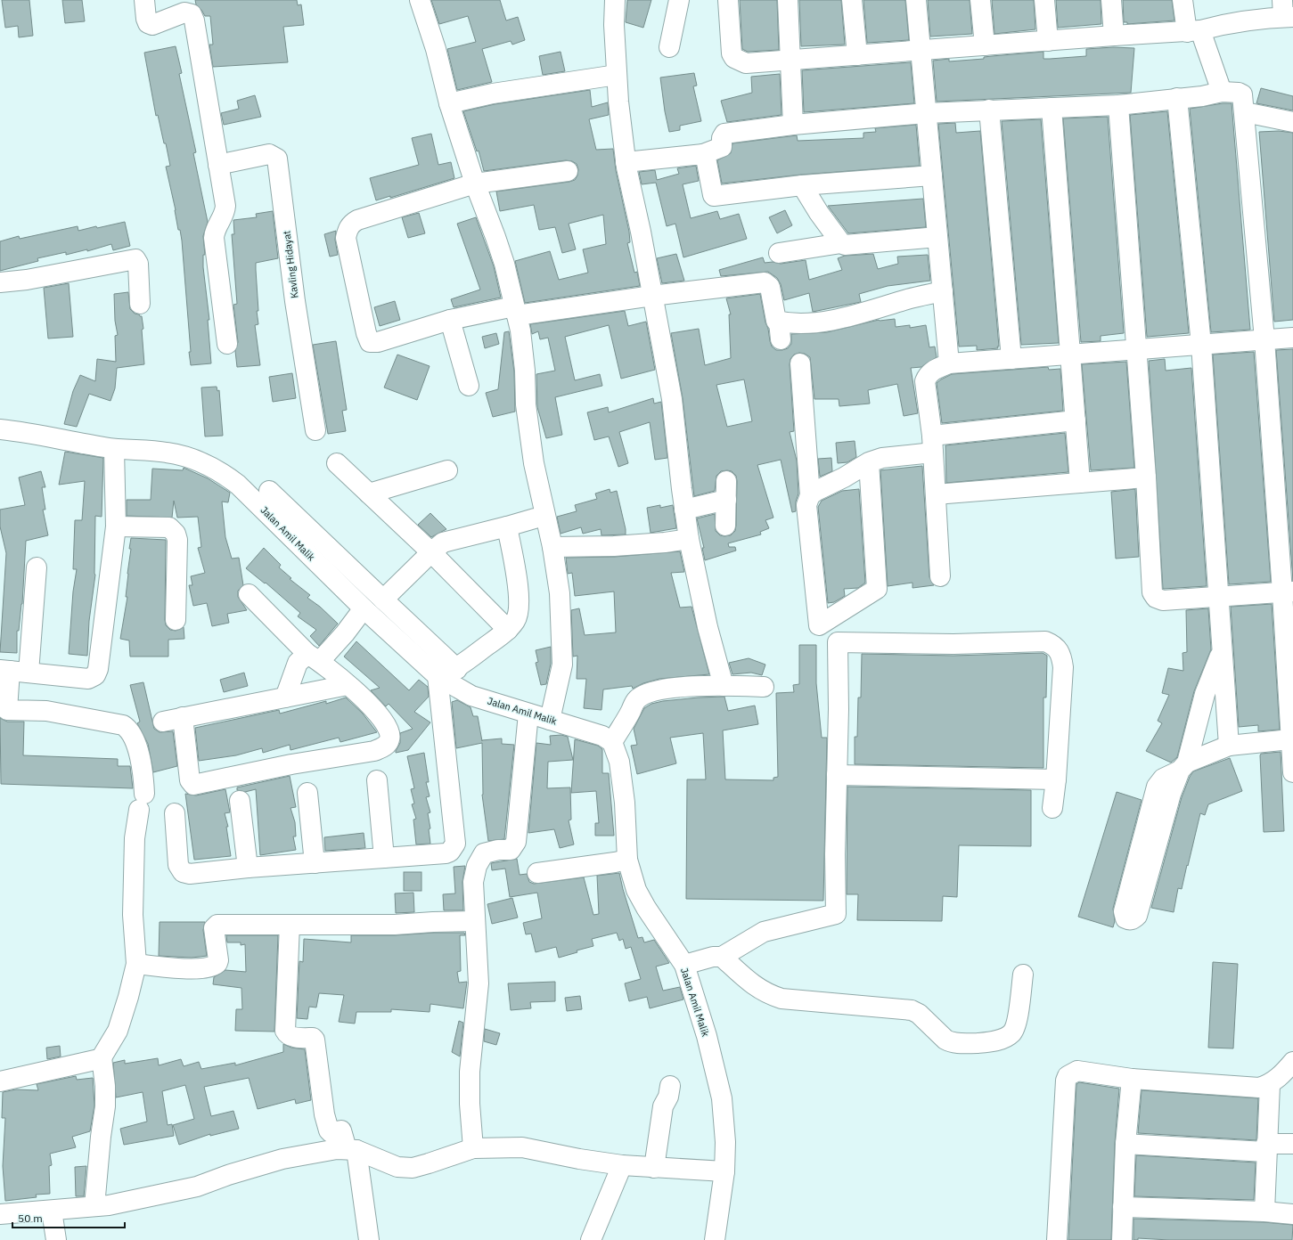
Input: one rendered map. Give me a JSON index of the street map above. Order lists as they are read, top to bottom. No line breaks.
{"streets":{"street":["Kavling Hidayat","Jalan Amil Malik"]},"scale_bar":"50 m"}
